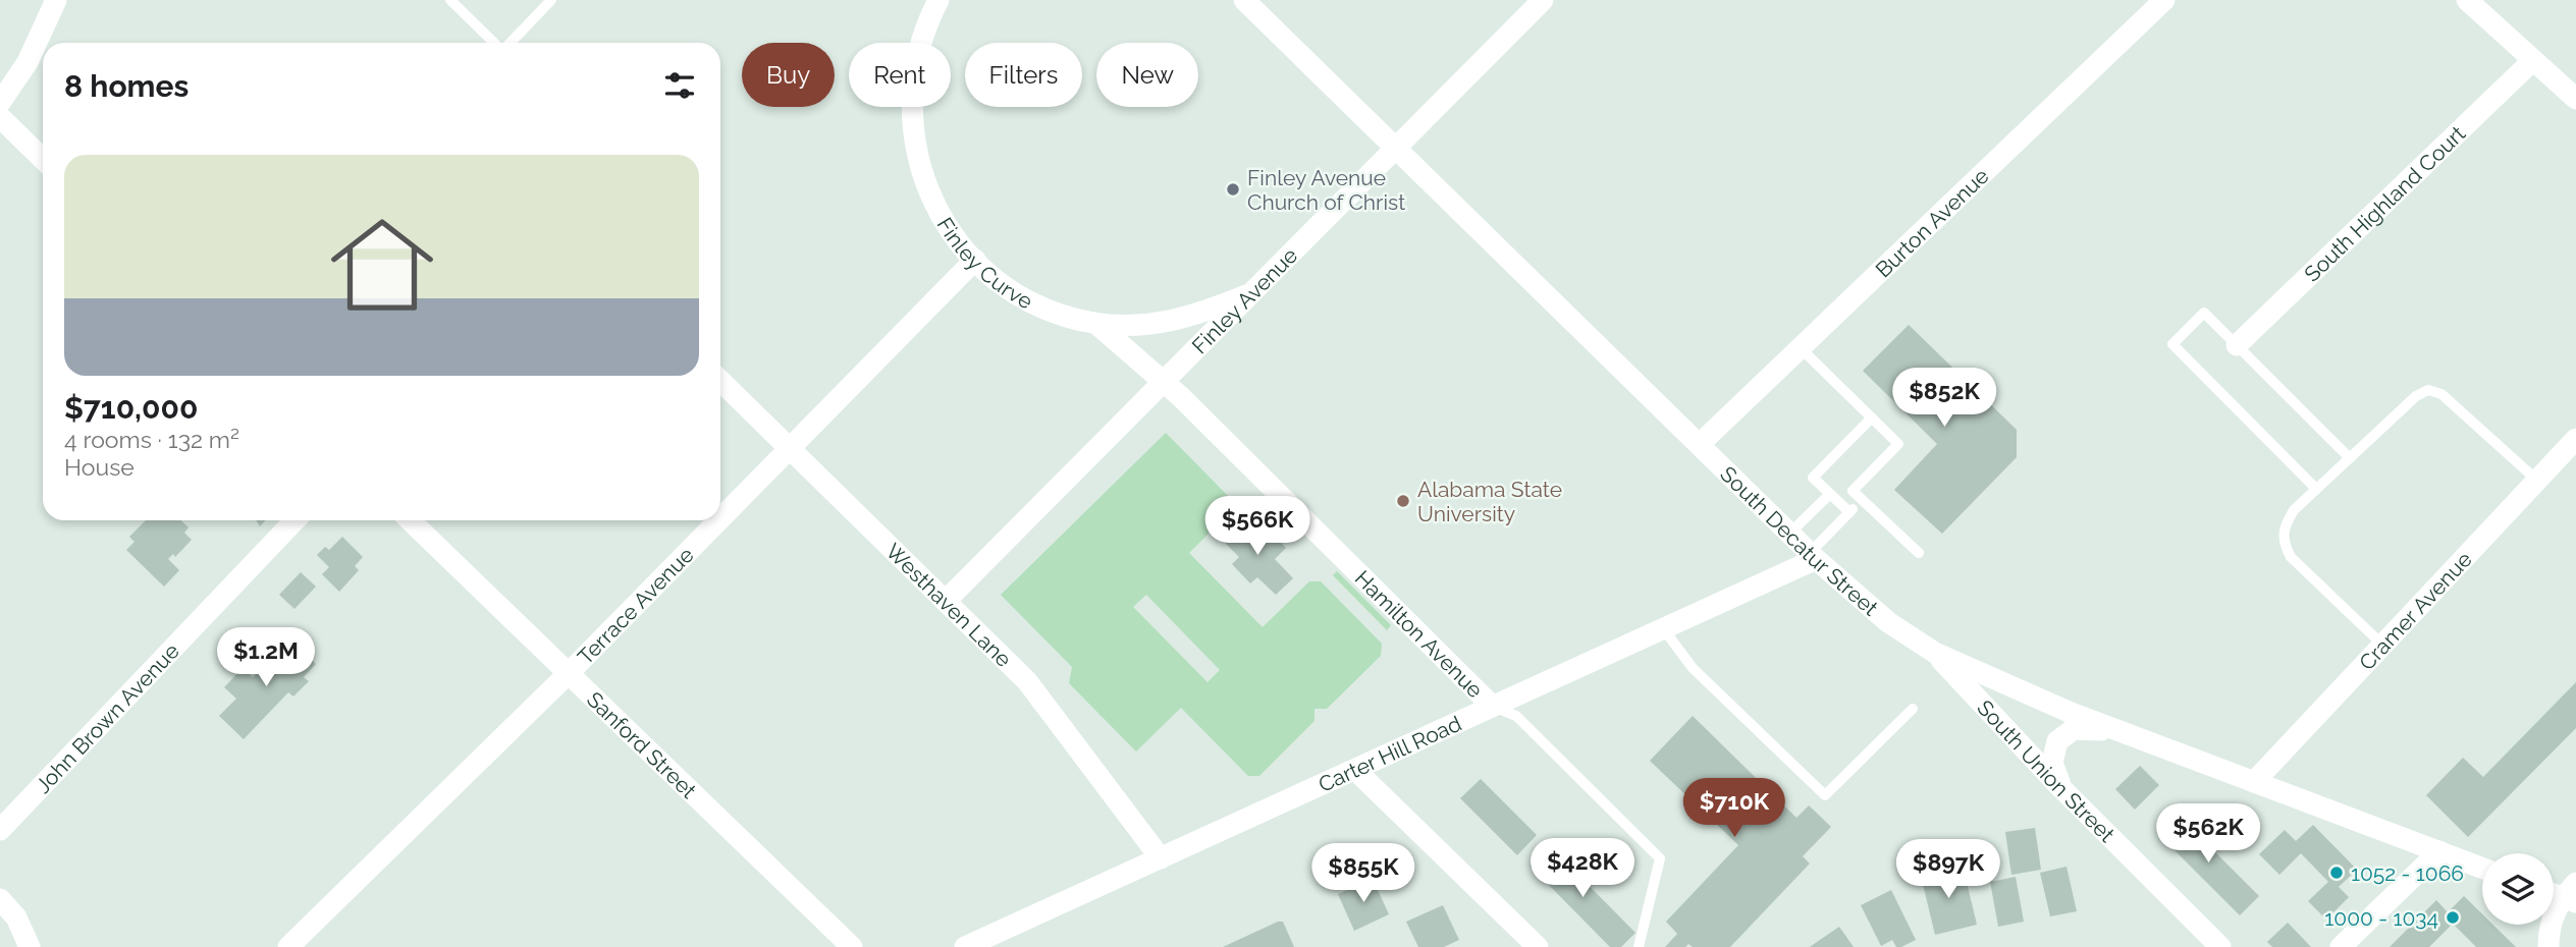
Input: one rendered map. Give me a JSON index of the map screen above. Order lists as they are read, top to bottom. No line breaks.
{"streets":{"street":["South Highland Court","Burton Avenue","Finley Curve","Finley Avenue","South Decatur Street","Westhaven Lane","Terrace Avenue","Cramer Avenue","Hamilton Avenue","John Brown Avenue","Sanford Street","Carter Hill Road","South Union Street"]},"crossings":[["Burton Avenue","South Decatur Street"],["Finley Curve","Finley Avenue"],["Finley Curve","Terrace Avenue"],["Finley Curve","Hamilton Avenue"],["Finley Avenue","South Decatur Street"],["Finley Avenue","Westhaven Lane"],["Finley Avenue","Hamilton Avenue"],["South Decatur Street","Cramer Avenue"],["South Decatur Street","Carter Hill Road"],["South Decatur Street","South Union Street"],["Westhaven Lane","Terrace Avenue"],["Westhaven Lane","Carter Hill Road"],["Terrace Avenue","Sanford Street"],["Hamilton Avenue","Carter Hill Road"]],"places":["Finley Avenue Church of Christ","Alabama State University","1052 - 1066","1000 - 1034"],"page":{"chip":["Buy","Rent","Filters","New"],"heading":"8 homes","list":[{"name":"$710,000","note":"4 rooms · 132 m² · House"}],"price":["$852K","$566K","$1.2M","$710K","$562K","$428K","$897K","$855K"]}}
